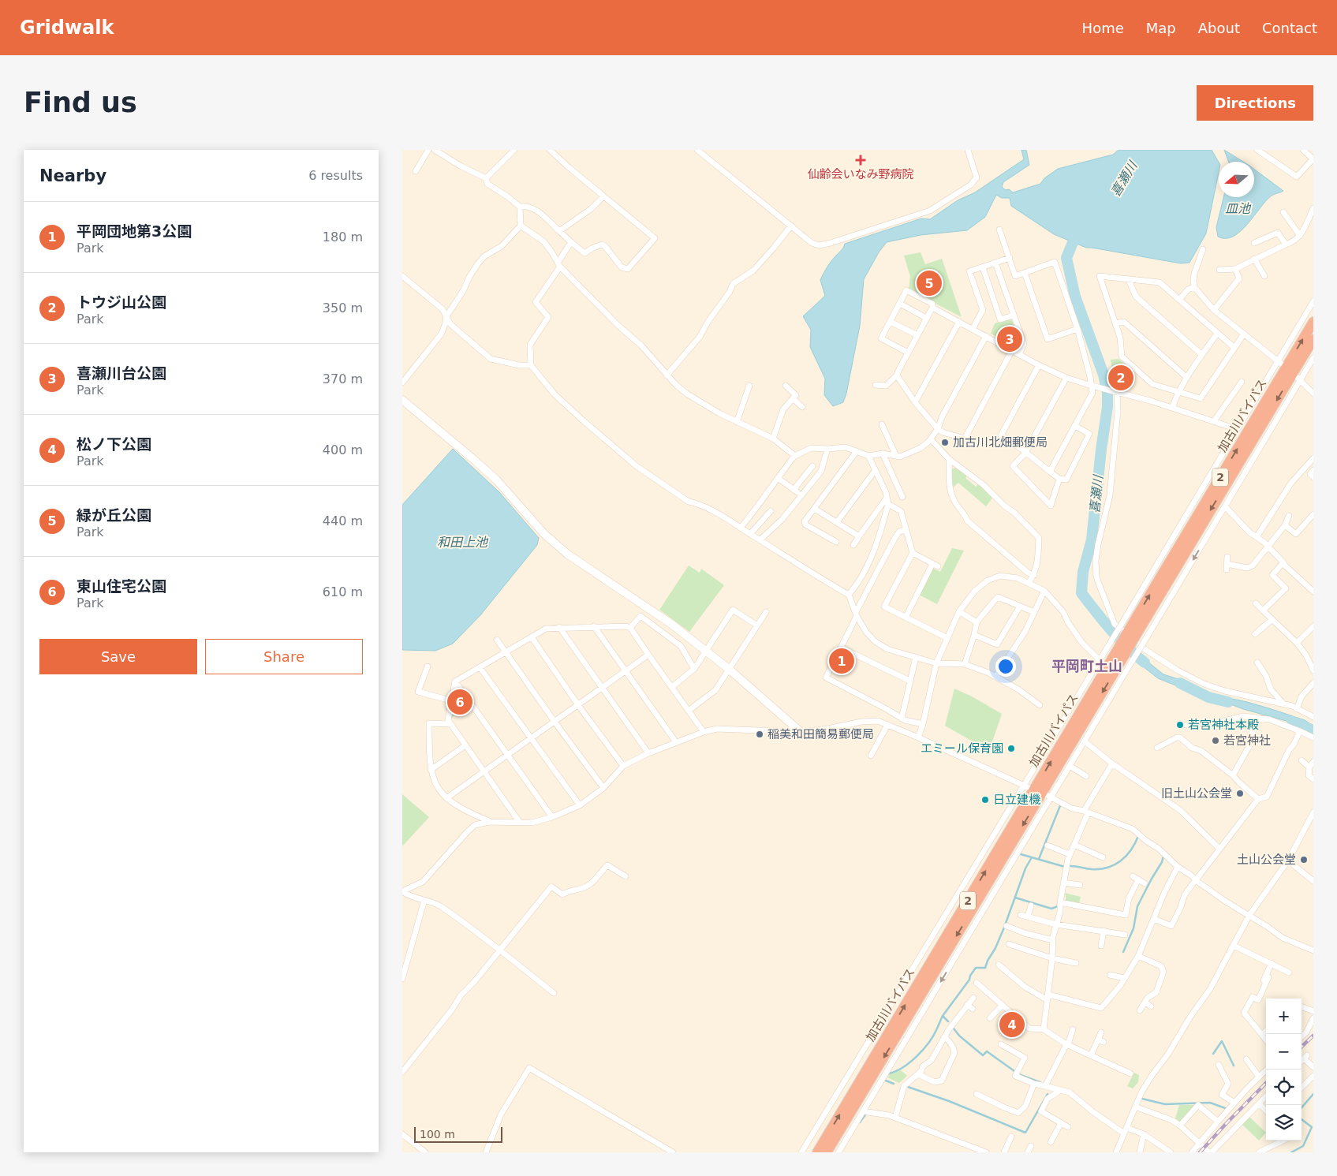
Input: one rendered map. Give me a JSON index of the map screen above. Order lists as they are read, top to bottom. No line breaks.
{"streets":{"highway":["加古川バイパス","2"]},"districts":["平岡町土山"],"water":["喜瀬川","皿池","和田上池"],"places":{"health":["仙齢会いなみ野病院"],"other":["加古川北畑郵便局","若宮神社本殿","稲美和田簡易郵便局","若宮神社","エミール保育園","旧土山公会堂","日立建機","土山公会堂"]},"scale_bar":"100 m","north":"left","page":{"header":"Gridwalk","nav":["Home","Map","About","Contact"],"buttons":["Directions",["Save","Share"]],"title":"Find us","heading":["Nearby","6 results"],"list":[{"mark":"1","name":"平岡団地第3公園","note":"Park","value":"180 m"},{"mark":"2","name":"トウジ山公園","note":"Park","value":"350 m"},{"mark":"3","name":"喜瀬川台公園","note":"Park","value":"370 m"},{"mark":"4","name":"松ノ下公園","note":"Park","value":"400 m"},{"mark":"5","name":"緑が丘公園","note":"Park","value":"440 m"},{"mark":"6","name":"東山住宅公園","note":"Park","value":"610 m"}],"pins":["5","3","2","1","6","4"],"map_buttons":["+","−"],"scale":"100 m"}}
